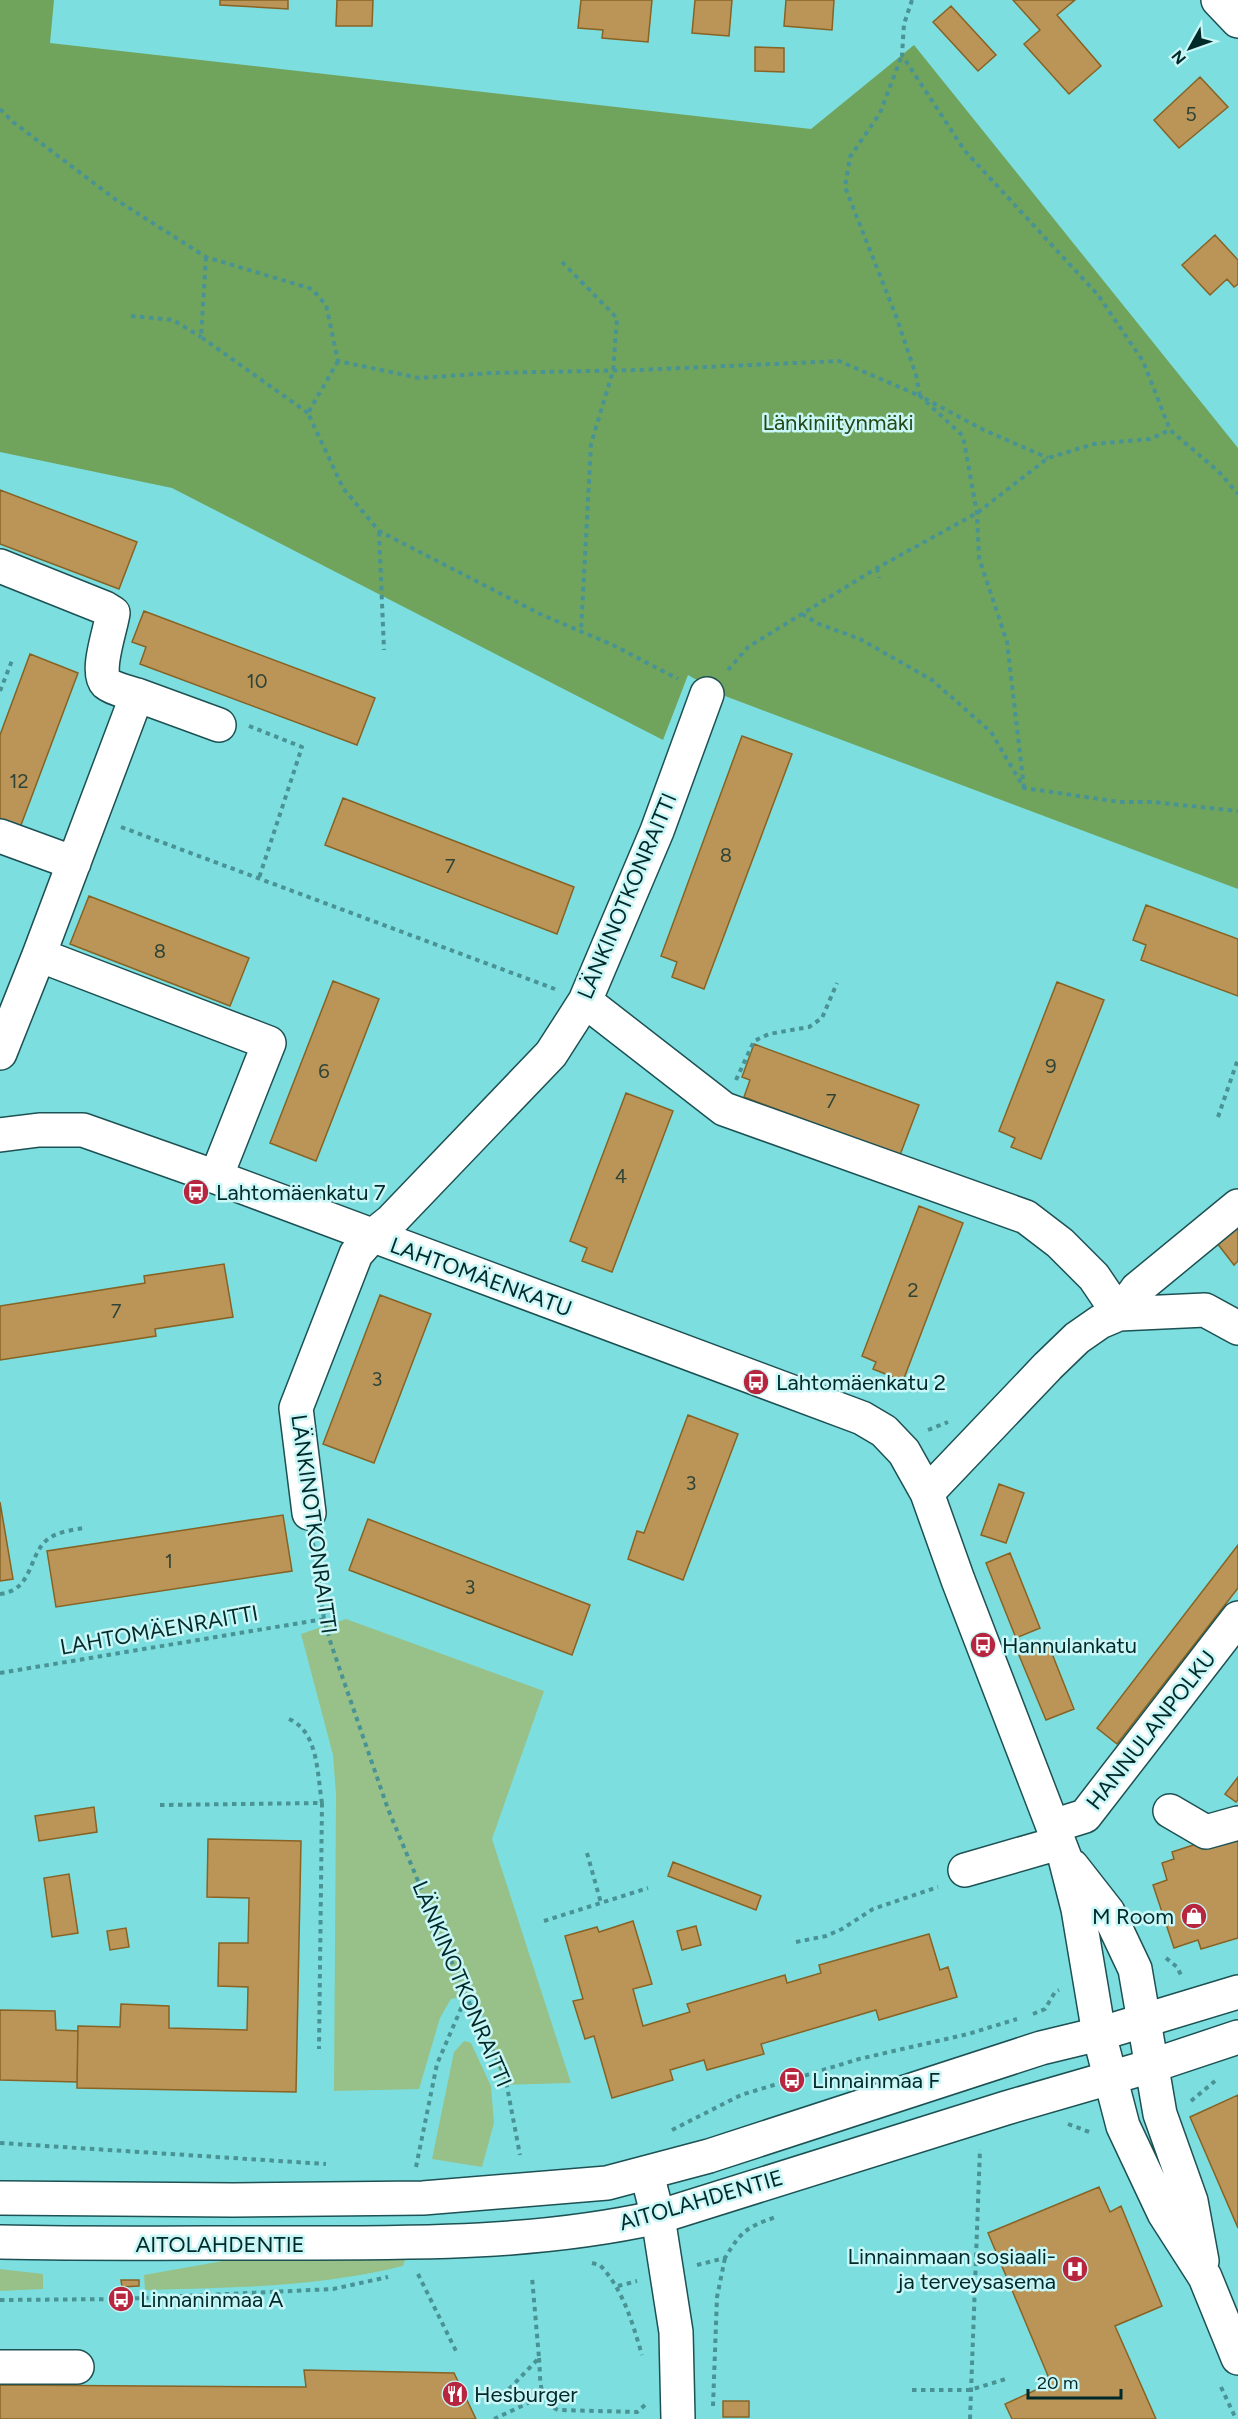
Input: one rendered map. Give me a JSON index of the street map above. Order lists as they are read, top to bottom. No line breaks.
{"streets":{"street":["LÄNKINOTKONRAITTI","LAHTOMÄENKATU","HANNULANPOLKU","AITOLAHDENTIE"],"path":["LAHTOMÄENRAITTI"]},"crossings":[["LÄNKINOTKONRAITTI","LAHTOMÄENKATU"],["LÄNKINOTKONRAITTI","LAHTOMÄENRAITTI"]],"parks":["Länkiniitynmäki"],"places":{"bus stop":["Lahtomäenkatu 7","Lahtomäenkatu 2","Hannulankatu","Linnainmaa F","Linnaninmaa A"],"shop":["M Room"],"hospital":["Linnainmaan sosiaali- ja terveysasema"],"restaurant":["Hesburger"]},"house_numbers":["5","10","12","8","7","8","9","6","7","4","2","7","3","3","1","3"],"scale_bar":"20 m","north":"bottom left"}
